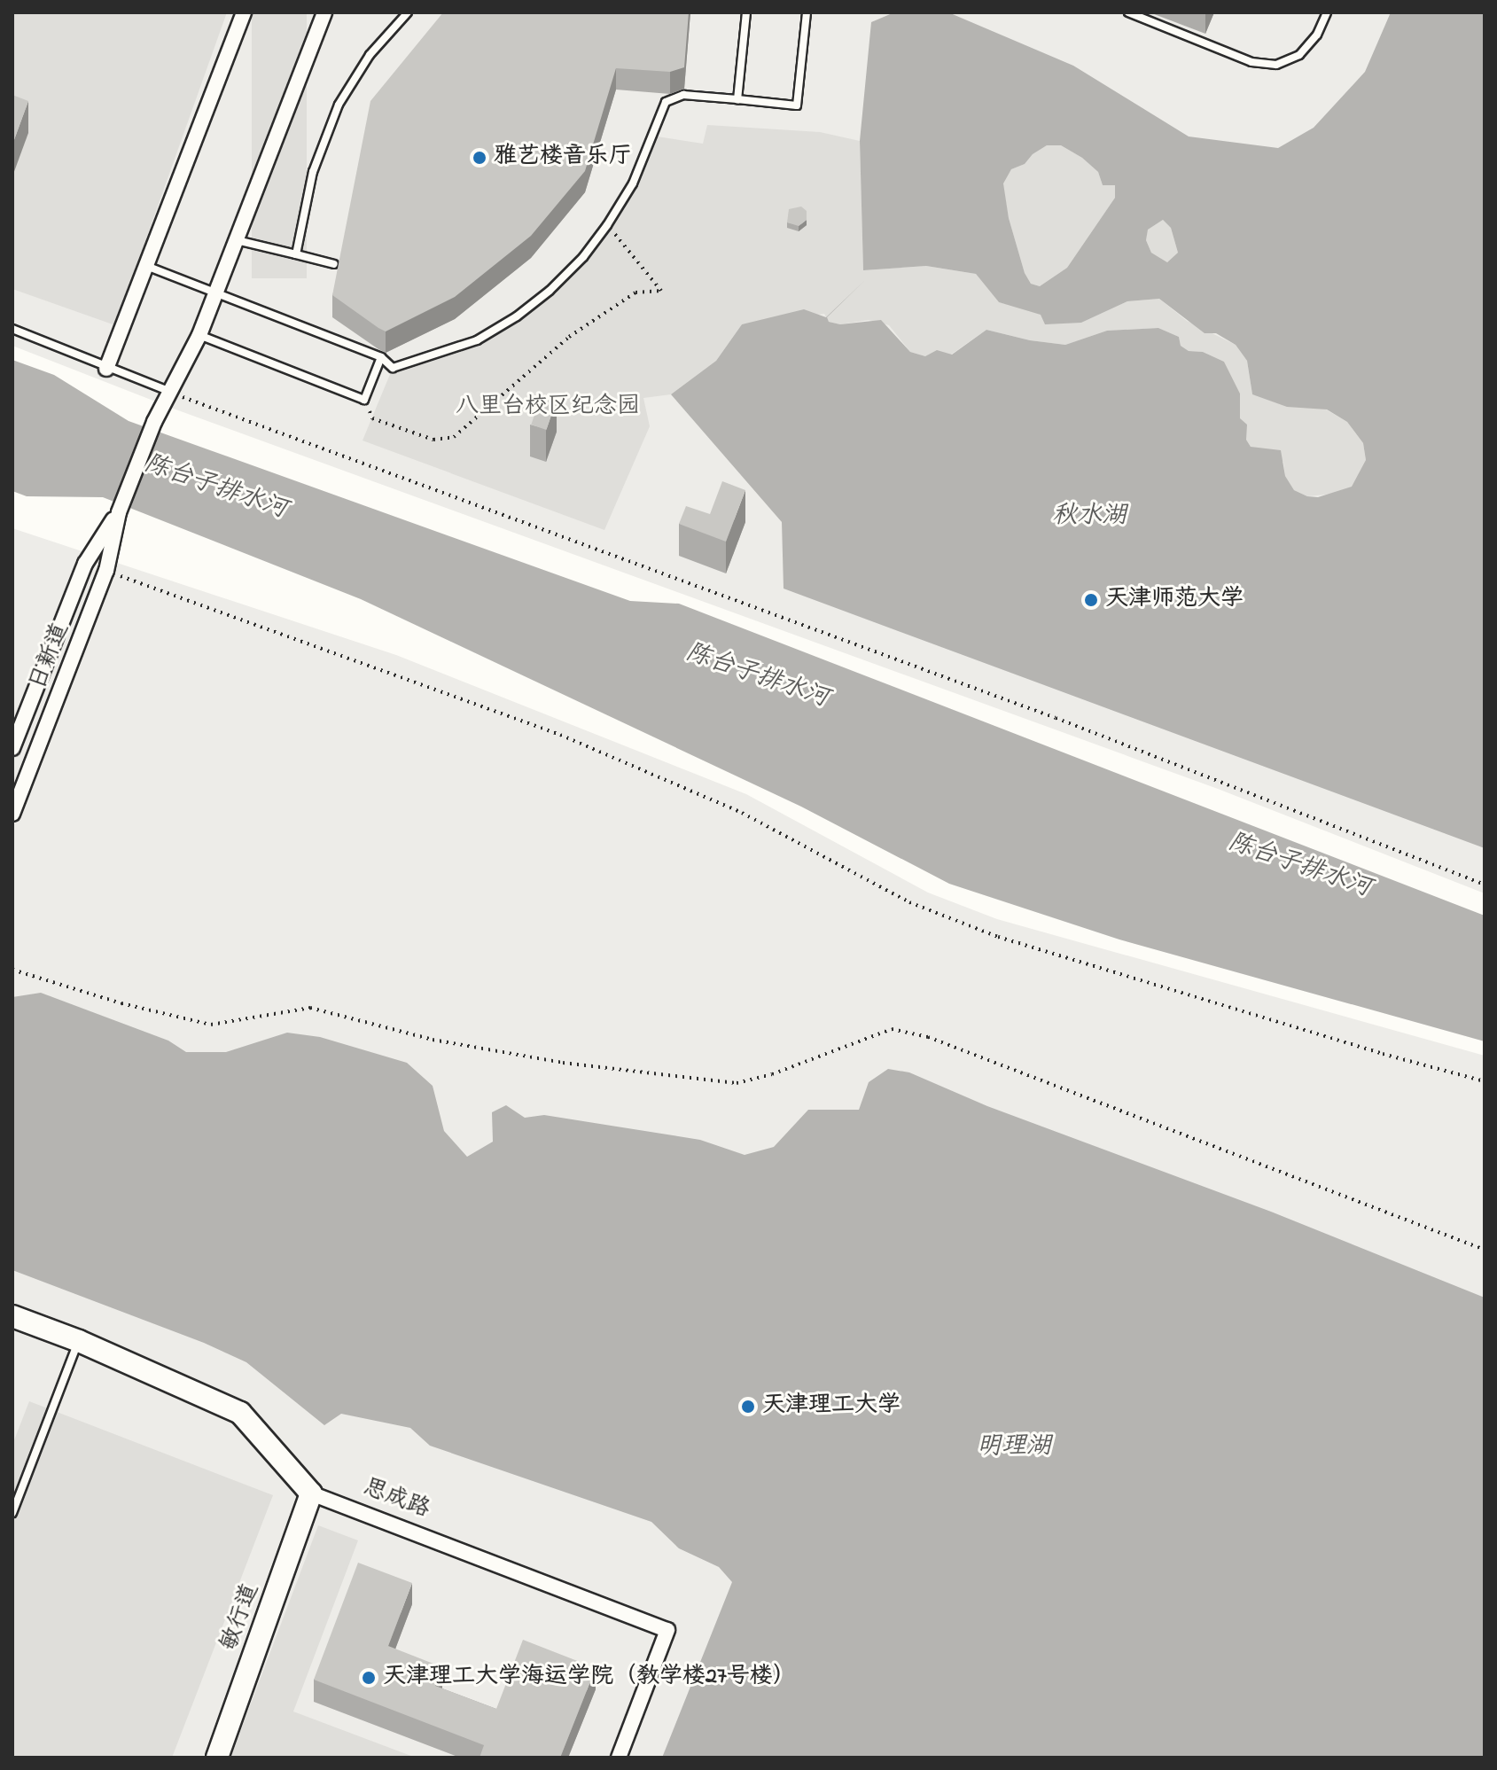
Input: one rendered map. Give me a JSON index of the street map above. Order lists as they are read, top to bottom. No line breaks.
{"streets":{"street":["日新道","思成路","敏行道"]},"crossings":[["思成路","敏行道"]],"water":["陈台子排水河","秋水湖","明理湖"],"parks":["八里台校区纪念园"],"places":["雅艺楼音乐厅","天津师范大学","天津理工大学","天津理工大学海运学院（教学楼27号楼）"]}
